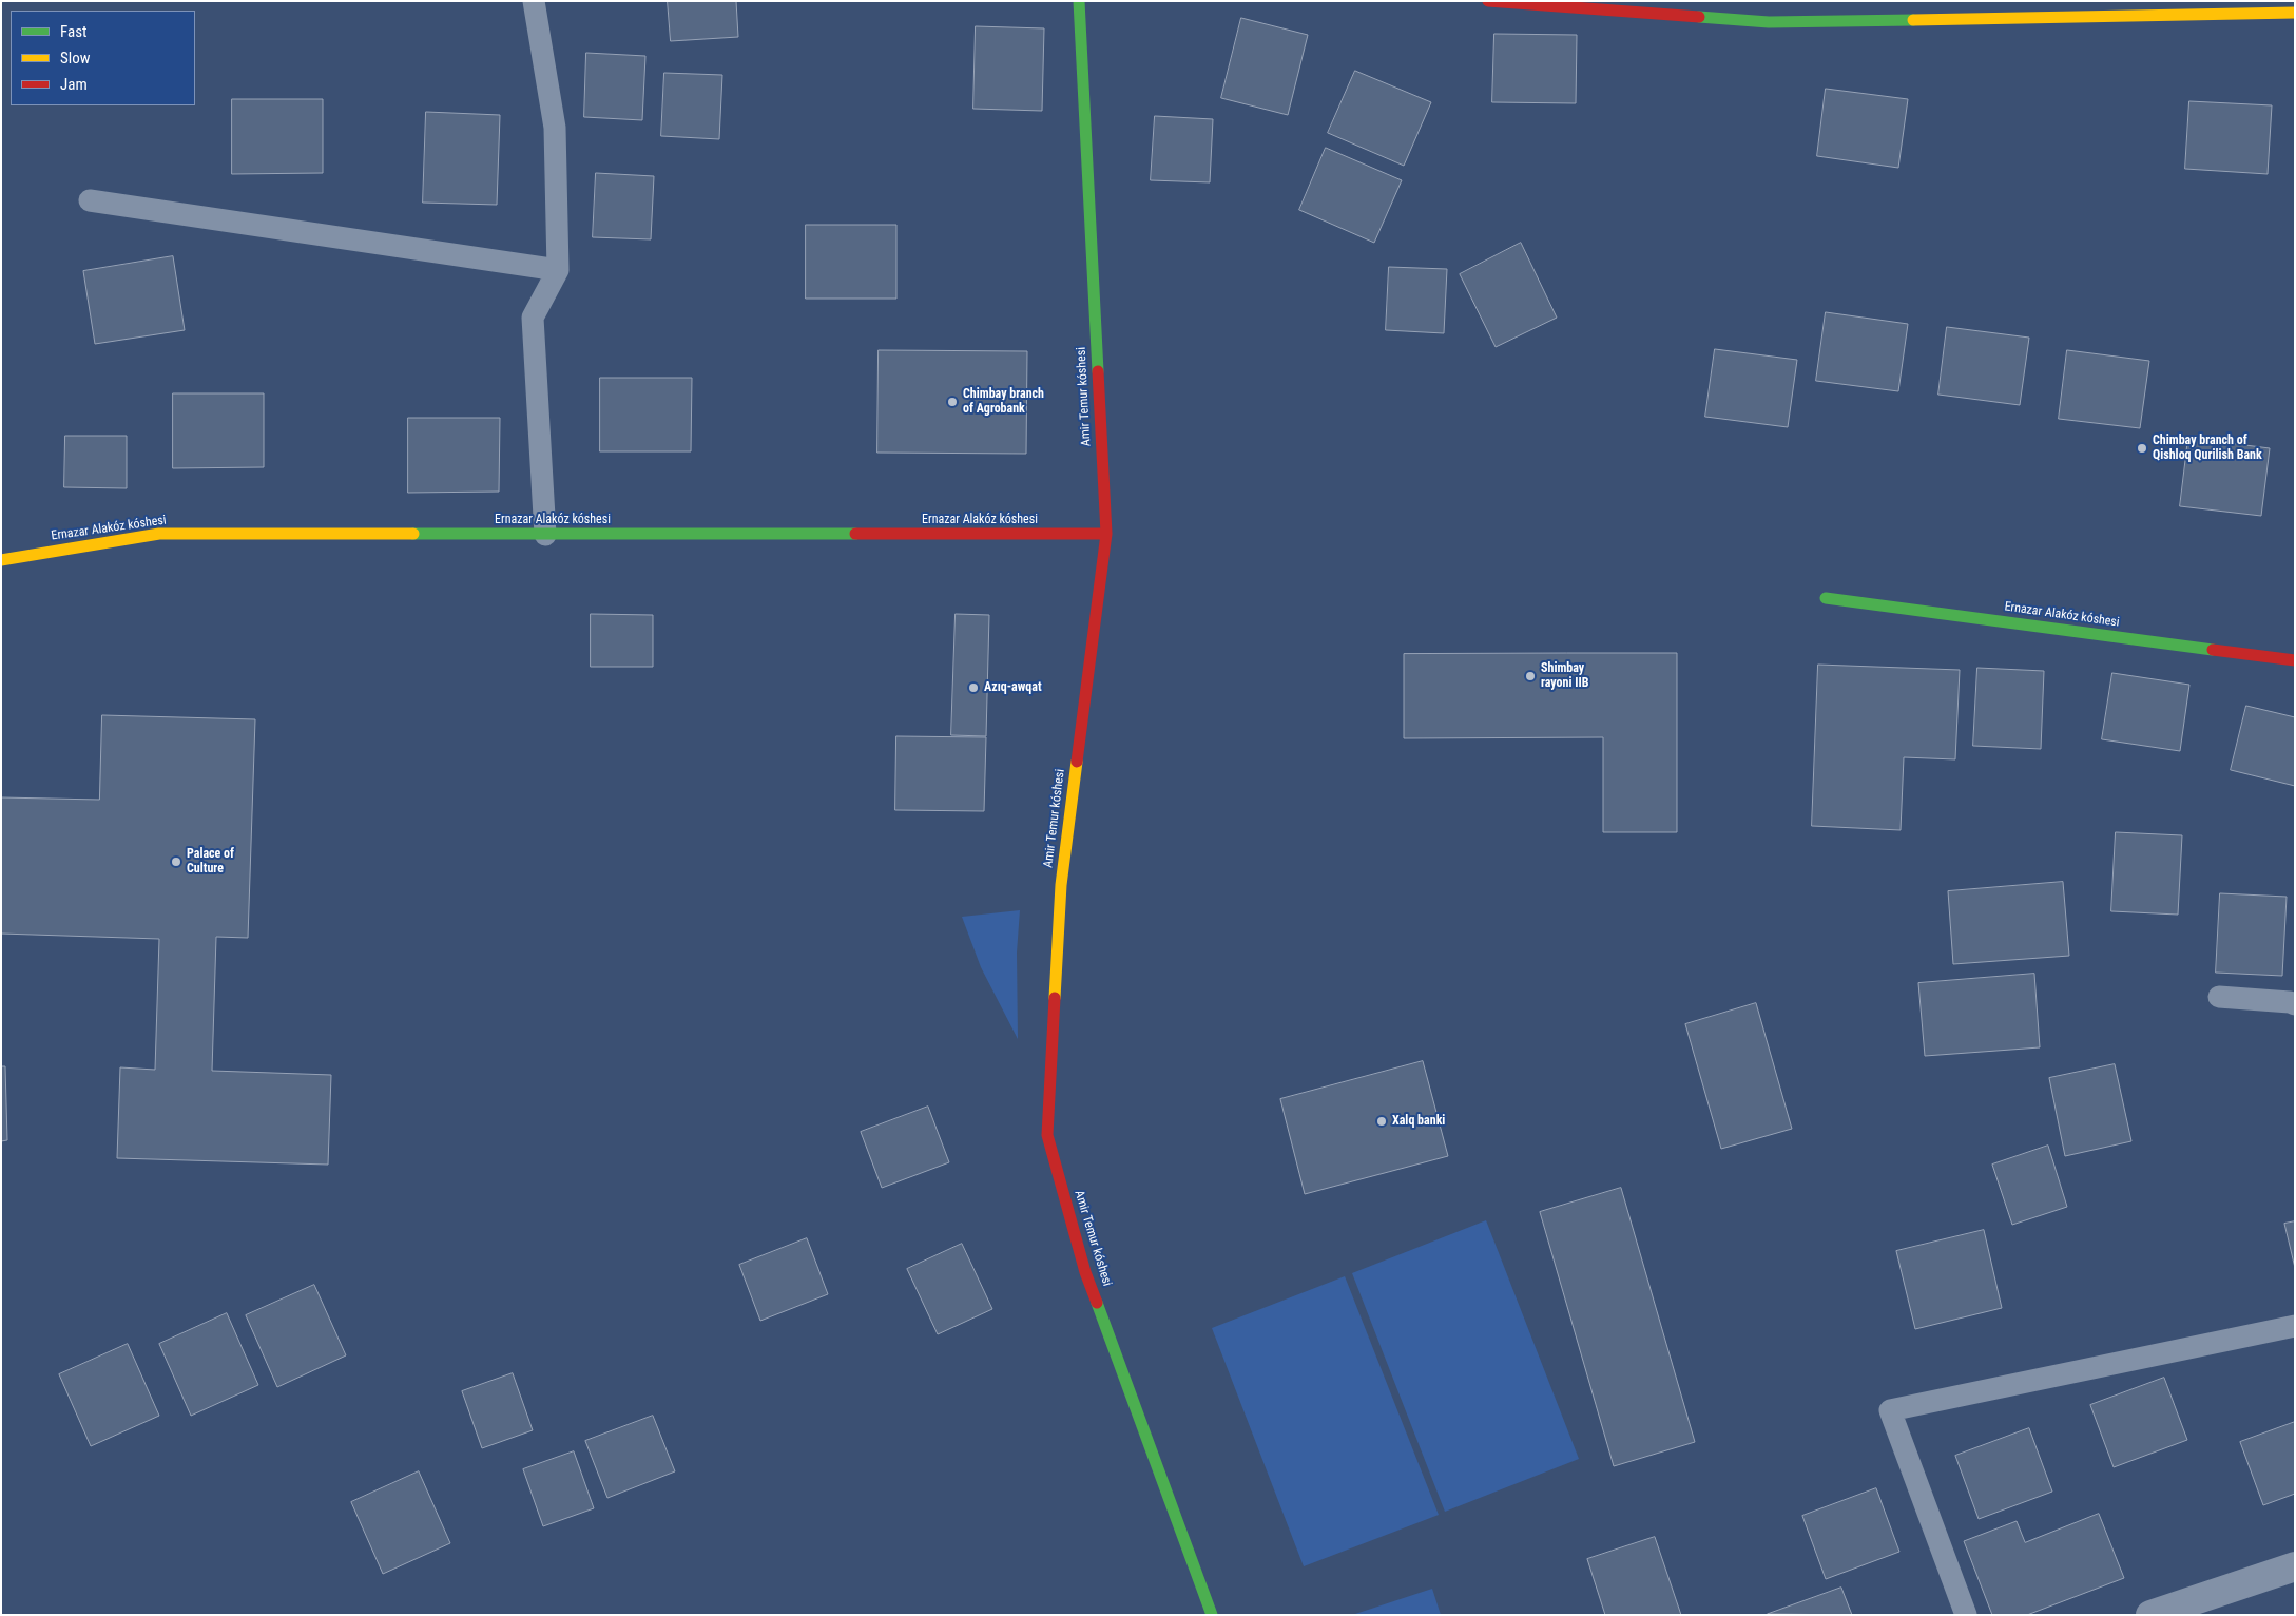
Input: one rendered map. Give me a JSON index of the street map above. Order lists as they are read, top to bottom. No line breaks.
{"streets":{"street":["Amir Temur kóshesi","Ernazar Alakóz kóshesi"]},"crossings":[["Amir Temur kóshesi","Ernazar Alakóz kóshesi"]],"places":["Chimbay branch of Agrobank","Chimbay branch of Qishloq Qurilish Bank","Shimbay rayoni IIB","Azıq-awqat","Palace of Culture","Xalq banki"],"legend":["Fast","Slow","Jam"]}
